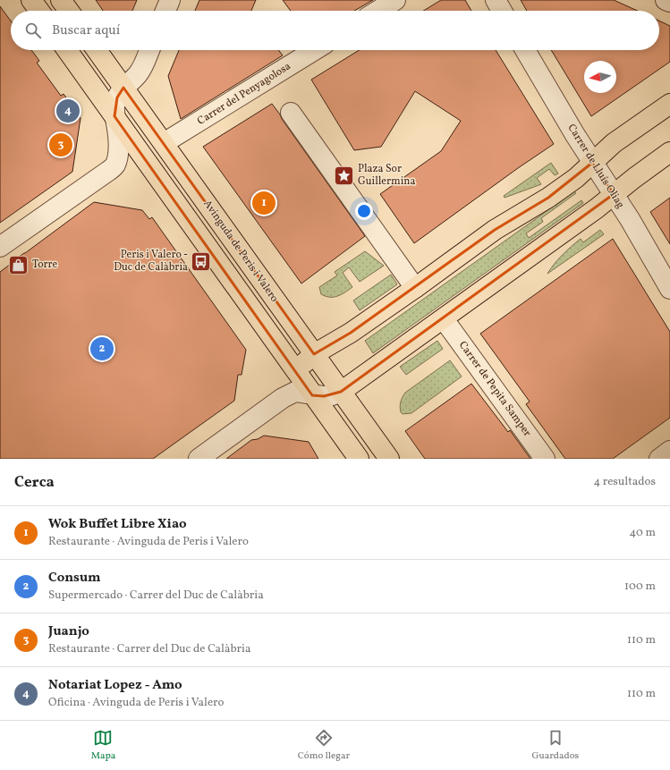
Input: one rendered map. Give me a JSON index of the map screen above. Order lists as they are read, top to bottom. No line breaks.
{"streets":{"main road":["Avinguda de Peris i Valero"],"street":["Carrer del Penyagolosa","Carrer de Lluís Oliag","Carrer de Pepita Samper"]},"crossings":[["Carrer del Penyagolosa","Avinguda de Peris i Valero"]],"places":{"place":["Plaza Sor Guillermina"],"bus stop":["Peris i Valero - Duc de Calàbria"],"shop":["Torre"]},"north":"left","page":{"search":"Buscar aquí","pins":["4","3","1","2"],"heading":["Cerca","4 resultados"],"list":[{"mark":"1","name":"Wok Buffet Libre Xiao","note":"Restaurante · Avinguda de Peris i Valero","value":"40 m"},{"mark":"2","name":"Consum","note":"Supermercado · Carrer del Duc de Calàbria","value":"100 m"},{"mark":"3","name":"Juanjo","note":"Restaurante · Carrer del Duc de Calàbria","value":"110 m"},{"mark":"4","name":"Notariat Lopez - Amo","note":"Oficina · Avinguda de Peris i Valero","value":"110 m"}],"nav":["Mapa","Cómo llegar","Guardados"]}}
